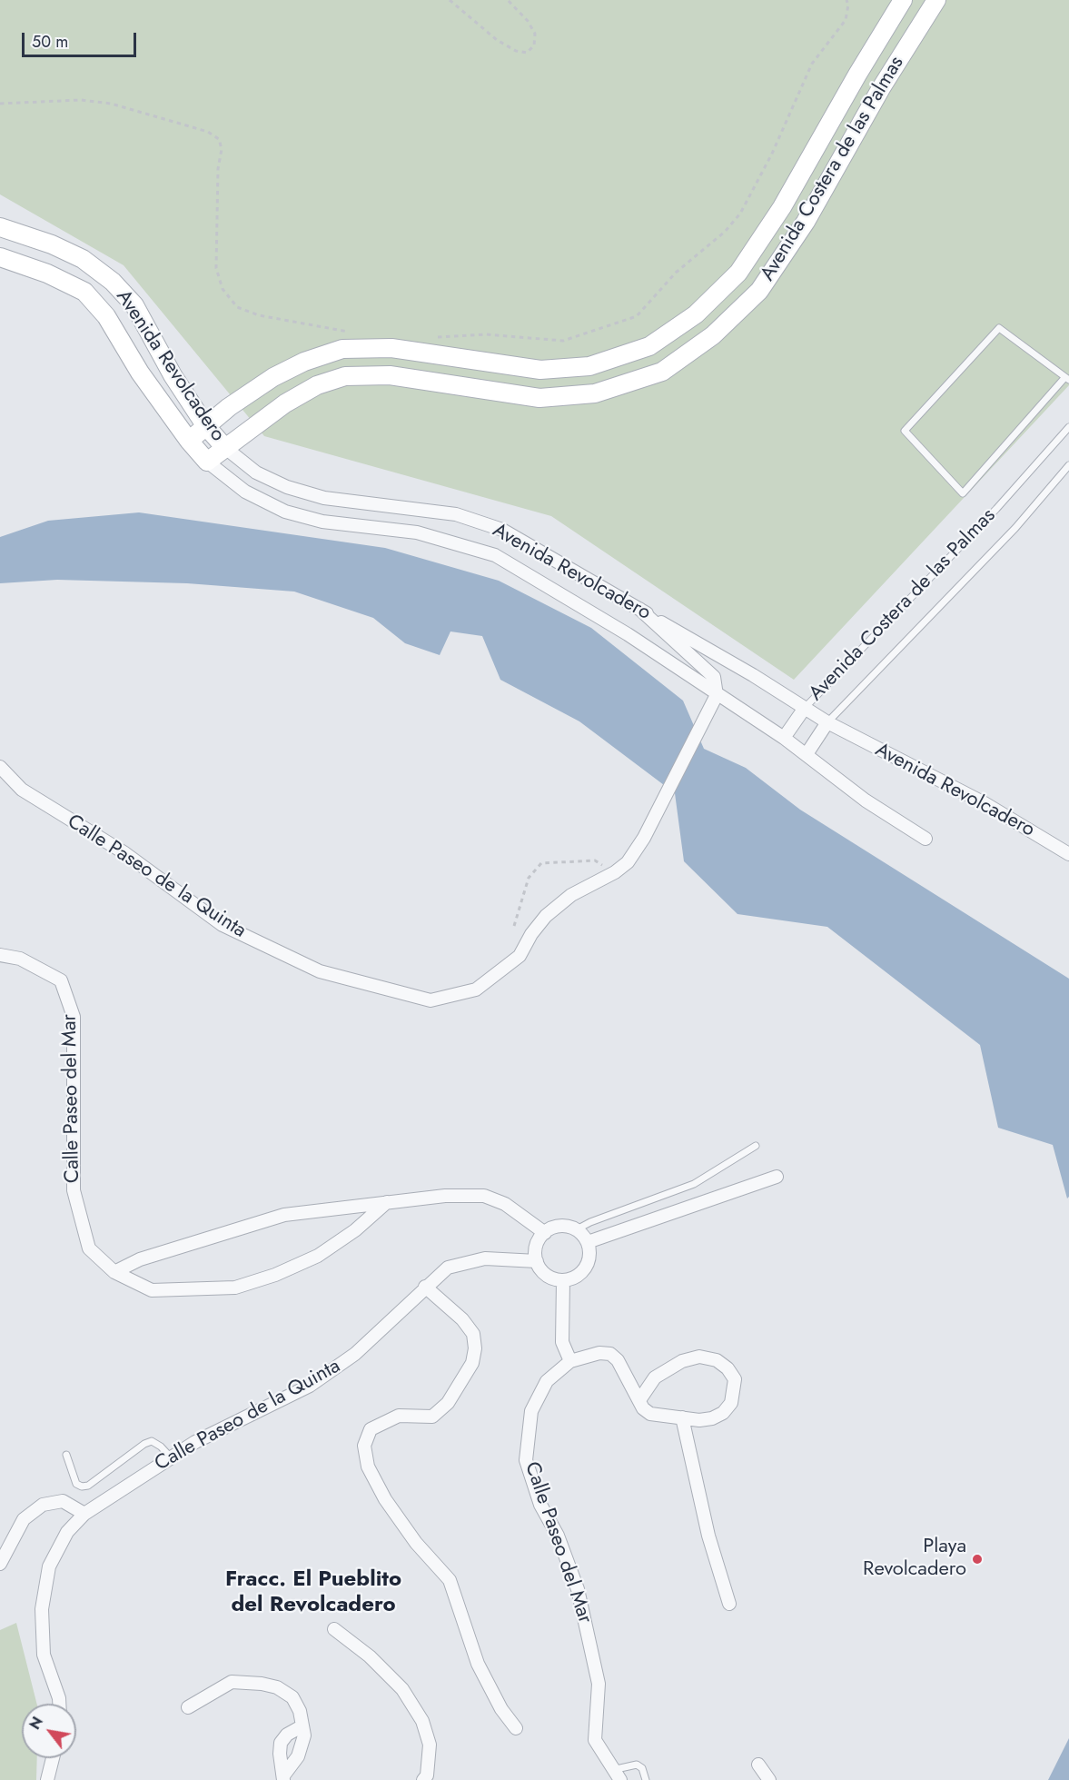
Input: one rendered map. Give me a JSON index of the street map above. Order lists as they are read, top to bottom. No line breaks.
{"streets":{"main road":["Avenida Costera de las Palmas","Avenida Revolcadero"],"street":["Calle Paseo de la Quinta","Calle Paseo del Mar"]},"crossings":[["Avenida Costera de las Palmas","Avenida Revolcadero"],["Avenida Revolcadero","Calle Paseo de la Quinta"]],"districts":["Fracc. El Pueblito del Revolcadero"],"places":["Playa Revolcadero"],"scale_bar":"50 m","north":"top left"}
